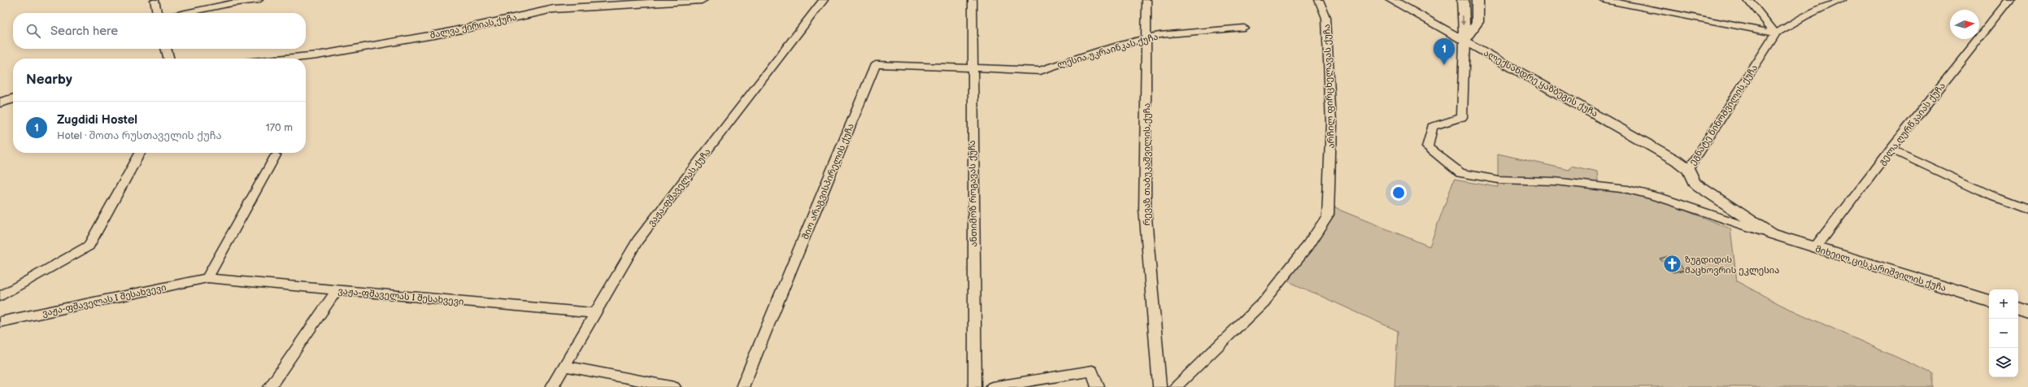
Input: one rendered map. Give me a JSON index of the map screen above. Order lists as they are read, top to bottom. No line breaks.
{"streets":{"street":["შალვა ქირიას ქუჩა","ლესია უკრაინკას ქუჩა","ალექსანდრე ყაზბეგის ქუჩა","არჩილ ფირცხელავას ქუჩა","ეგნატე ნინოშვილის ქუჩა","გელა ღურწკაიას ქუჩა","რევაზ თაბუკაშვილის ქუჩა","შიო არაგვისპირელის ქუჩა","ვაჟა-ფშაველას ქუჩა","ანთიმოზ როგავას ქუჩა","მიხეილ ცისკარიშვილის ქუჩა","ვაჟა-ფშაველას I შესახვევი"]},"crossings":[["ლესია უკრაინკას ქუჩა","რევაზ თაბუკაშვილის ქუჩა"],["ლესია უკრაინკას ქუჩა","შიო არაგვისპირელის ქუჩა"],["ლესია უკრაინკას ქუჩა","ანთიმოზ როგავას ქუჩა"],["ალექსანდრე ყაზბეგის ქუჩა","ეგნატე ნინოშვილის ქუჩა"],["ეგნატე ნინოშვილის ქუჩა","მიხეილ ცისკარიშვილის ქუჩა"],["გელა ღურწკაიას ქუჩა","მიხეილ ცისკარიშვილის ქუჩა"],["შიო არაგვისპირელის ქუჩა","ანთიმოზ როგავას ქუჩა"],["ვაჟა-ფშაველას ქუჩა","ვაჟა-ფშაველას I შესახვევი"]],"places":{"church":["ზუგდიდის მაცხოვრის ეკლესია"]},"north":"right","page":{"search":"Search here","pins":"1","heading":"Nearby","list":[{"mark":"1","name":"Zugdidi Hostel","note":"Hotel · შოთა რუსთაველის ქუჩა","value":"170 m"}],"map_buttons":["+","−"]}}
